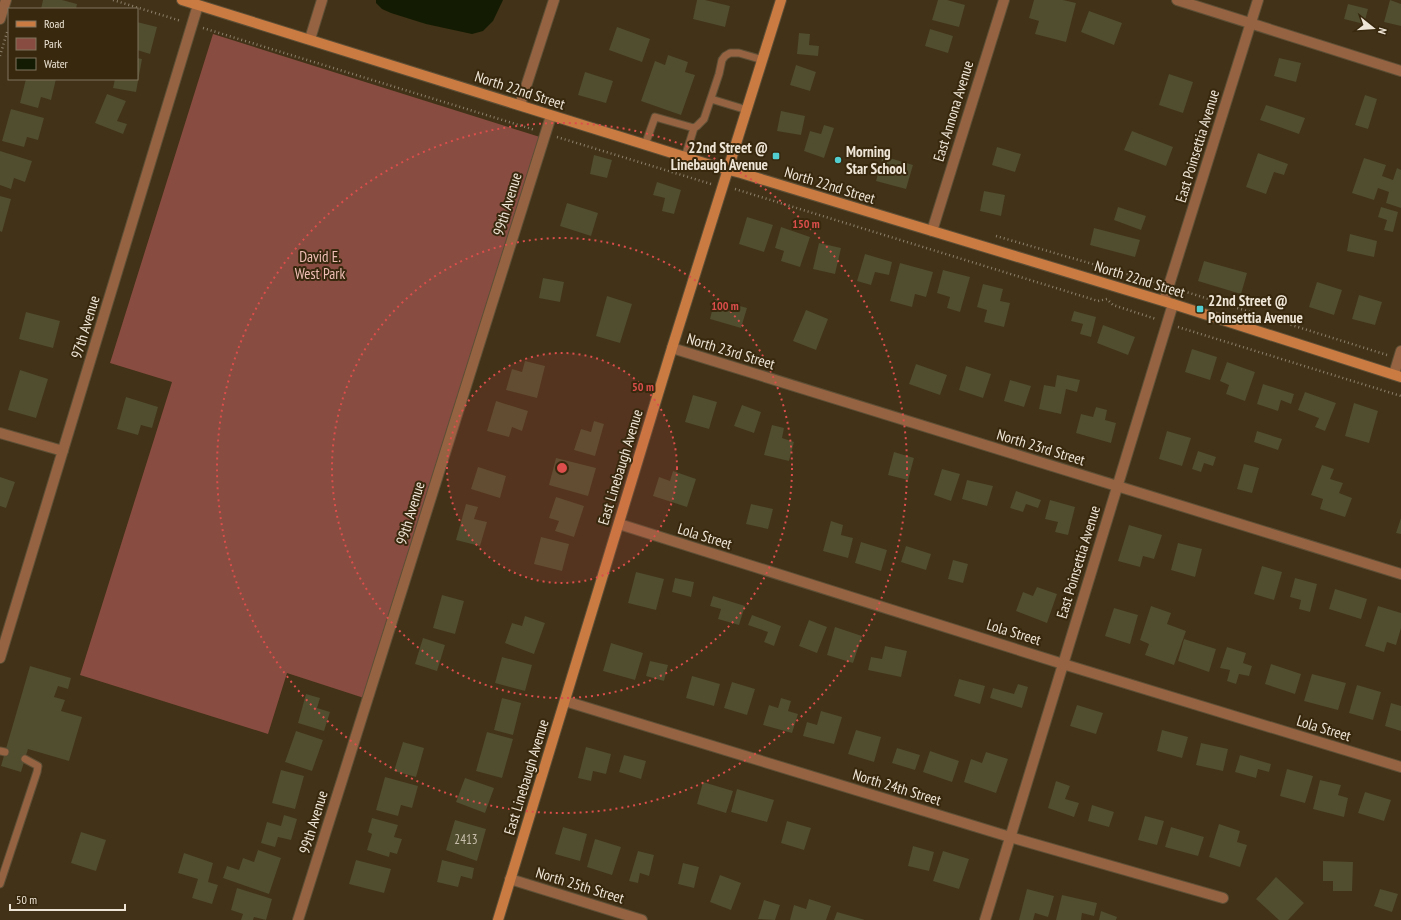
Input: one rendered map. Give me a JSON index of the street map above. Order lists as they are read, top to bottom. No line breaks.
{"streets":{"street":["North 22nd Street","East Annona Avenue","East Poinsettia Avenue","99th Avenue","97th Avenue","North 23rd Street","East Linebaugh Avenue","Lola Street","North 24th Street","North 25th Street"]},"crossings":[["North 22nd Street","East Annona Avenue"],["North 22nd Street","East Poinsettia Avenue"],["North 22nd Street","99th Avenue"],["North 22nd Street","97th Avenue"],["North 22nd Street","East Linebaugh Avenue"],["East Poinsettia Avenue","North 23rd Street"],["East Poinsettia Avenue","Lola Street"],["East Poinsettia Avenue","North 24th Street"],["North 23rd Street","East Linebaugh Avenue"],["East Linebaugh Avenue","Lola Street"],["East Linebaugh Avenue","North 24th Street"],["East Linebaugh Avenue","North 25th Street"]],"parks":["David E. West Park"],"places":{"transit":["22nd Street @ Linebaugh Avenue","22nd Street @ Poinsettia Avenue"],"other":["Morning Star School"]},"house_numbers":["2413"],"legend":["Road","Park","Water"],"scale_bar":"50 m","north":"right","rings":["150 m","100 m","50 m"]}
